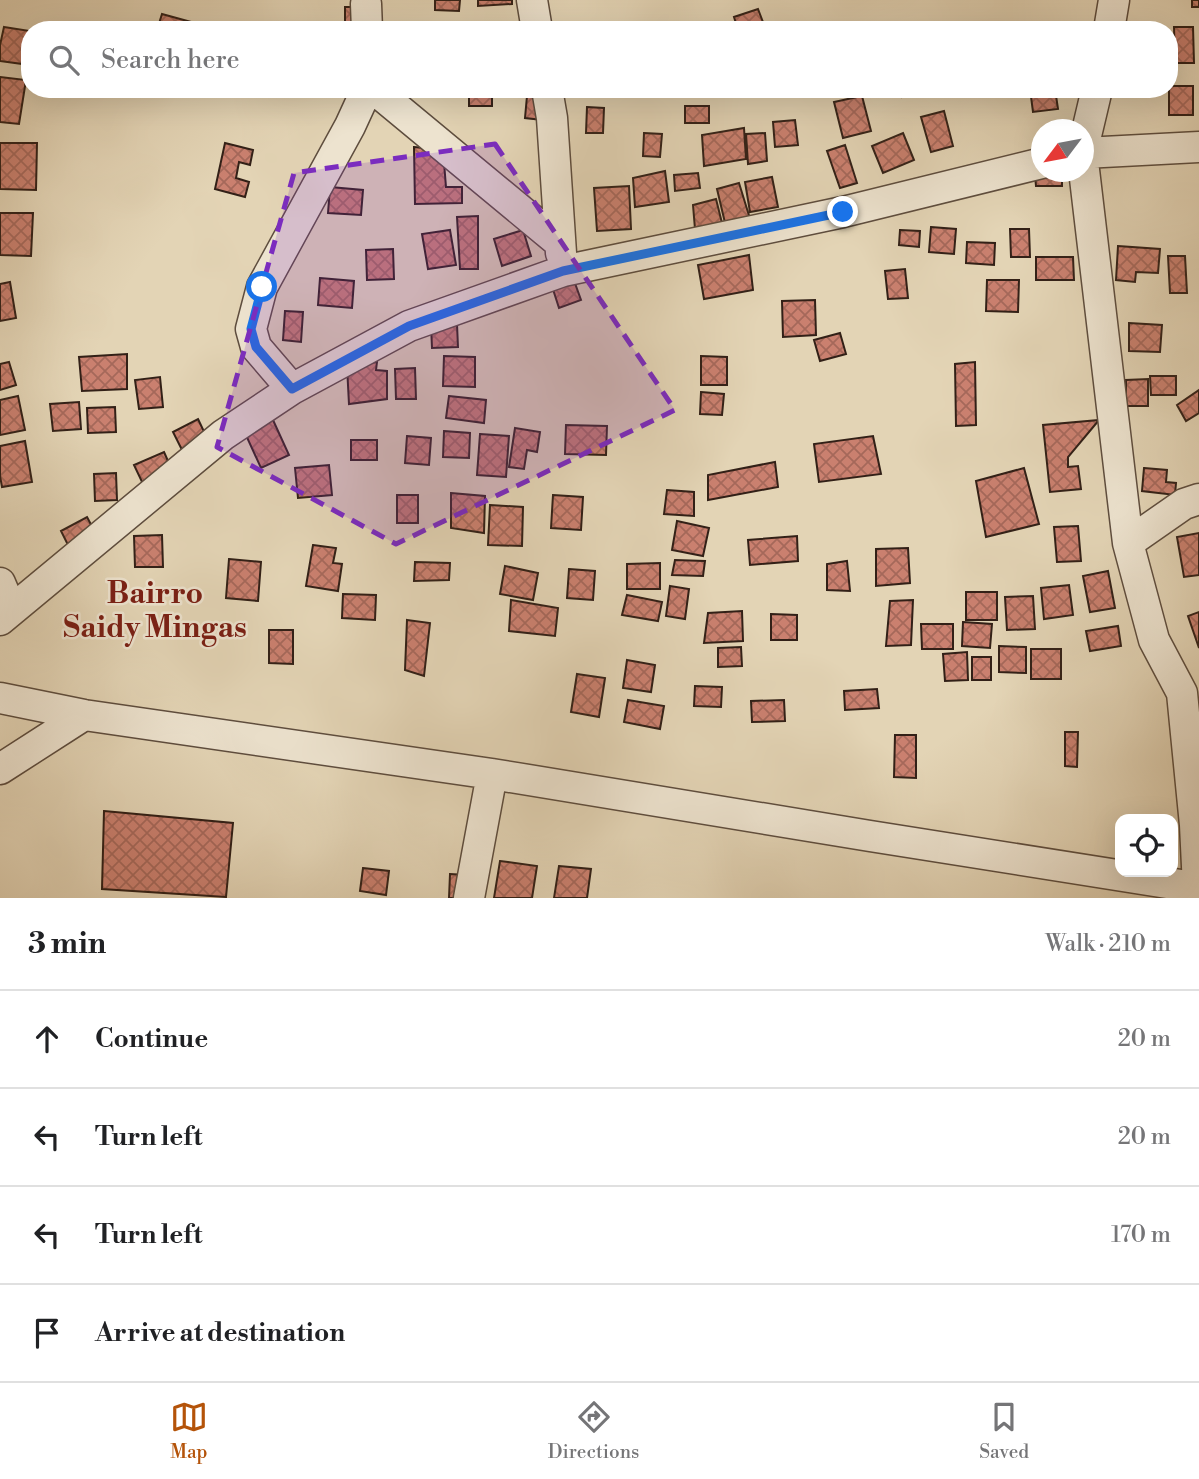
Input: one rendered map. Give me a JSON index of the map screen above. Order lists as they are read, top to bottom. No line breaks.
{"districts":["Bairro Saidy Mingas"],"north":"bottom left","page":{"search":"Search here","heading":["3 min","Walk · 210 m"],"list":[["Continue","20 m"],["Turn left","20 m"],["Turn left","170 m"],"Arrive at destination"],"nav":["Map","Directions","Saved"]}}
